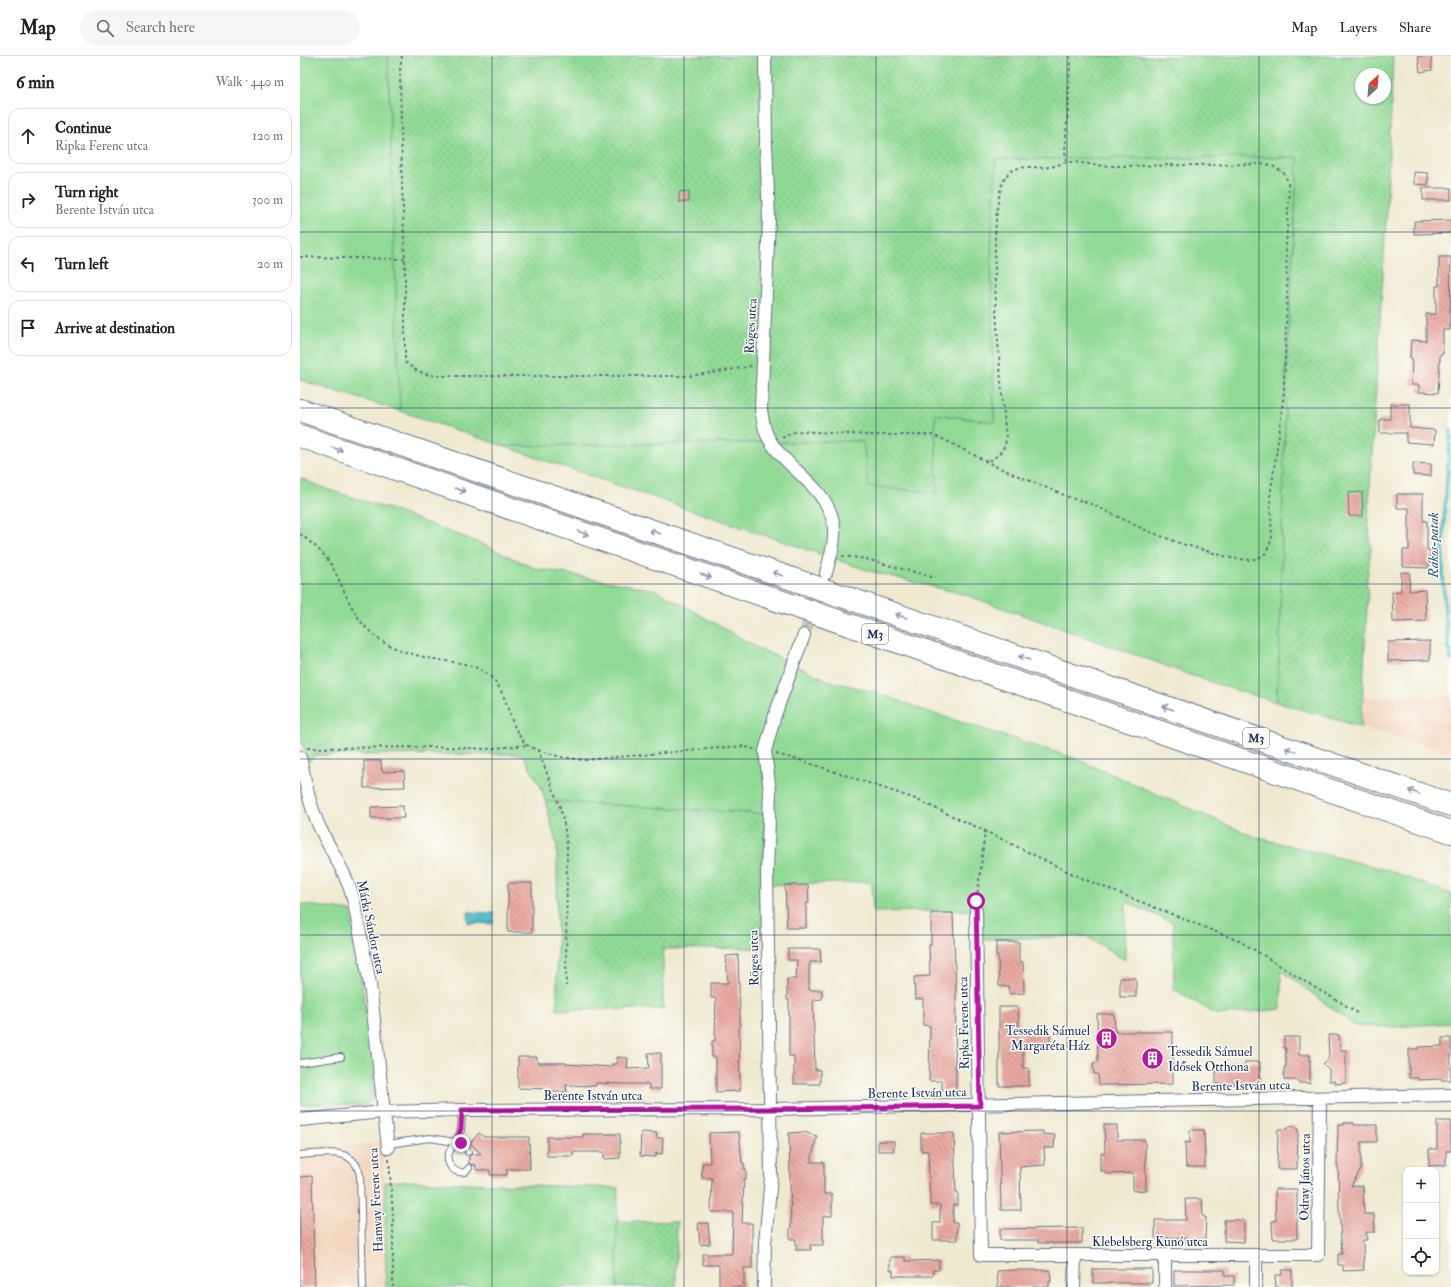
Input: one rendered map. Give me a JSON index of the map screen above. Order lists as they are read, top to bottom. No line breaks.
{"streets":{"highway":["M3"],"street":["Röges utca","Márki Sándor utca","Ripka Ferenc utca","Berente István utca","Odray János utca","Hamvay Ferenc utca","Klebelsberg Kunó utca"]},"crossings":[["Röges utca","Berente István utca"],["Márki Sándor utca","Berente István utca"],["Márki Sándor utca","Hamvay Ferenc utca"],["Ripka Ferenc utca","Berente István utca"],["Ripka Ferenc utca","Klebelsberg Kunó utca"],["Berente István utca","Odray János utca"],["Berente István utca","Hamvay Ferenc utca"],["Odray János utca","Klebelsberg Kunó utca"]],"water":["Rákos-patak"],"places":{"building":["Tessedik Sámuel Margaréta Ház","Tessedik Sámuel Idősek Otthona"]},"north":"top right","page":{"header":"Map","search":"Search here","nav":["Map","Layers","Share"],"heading":["6 min","Walk · 440 m"],"list":[["Continue","Ripka Ferenc utca","120 m"],["Turn right","Berente István utca","300 m"],["Turn left","20 m"],"Arrive at destination"],"map_buttons":["+","−"]}}
